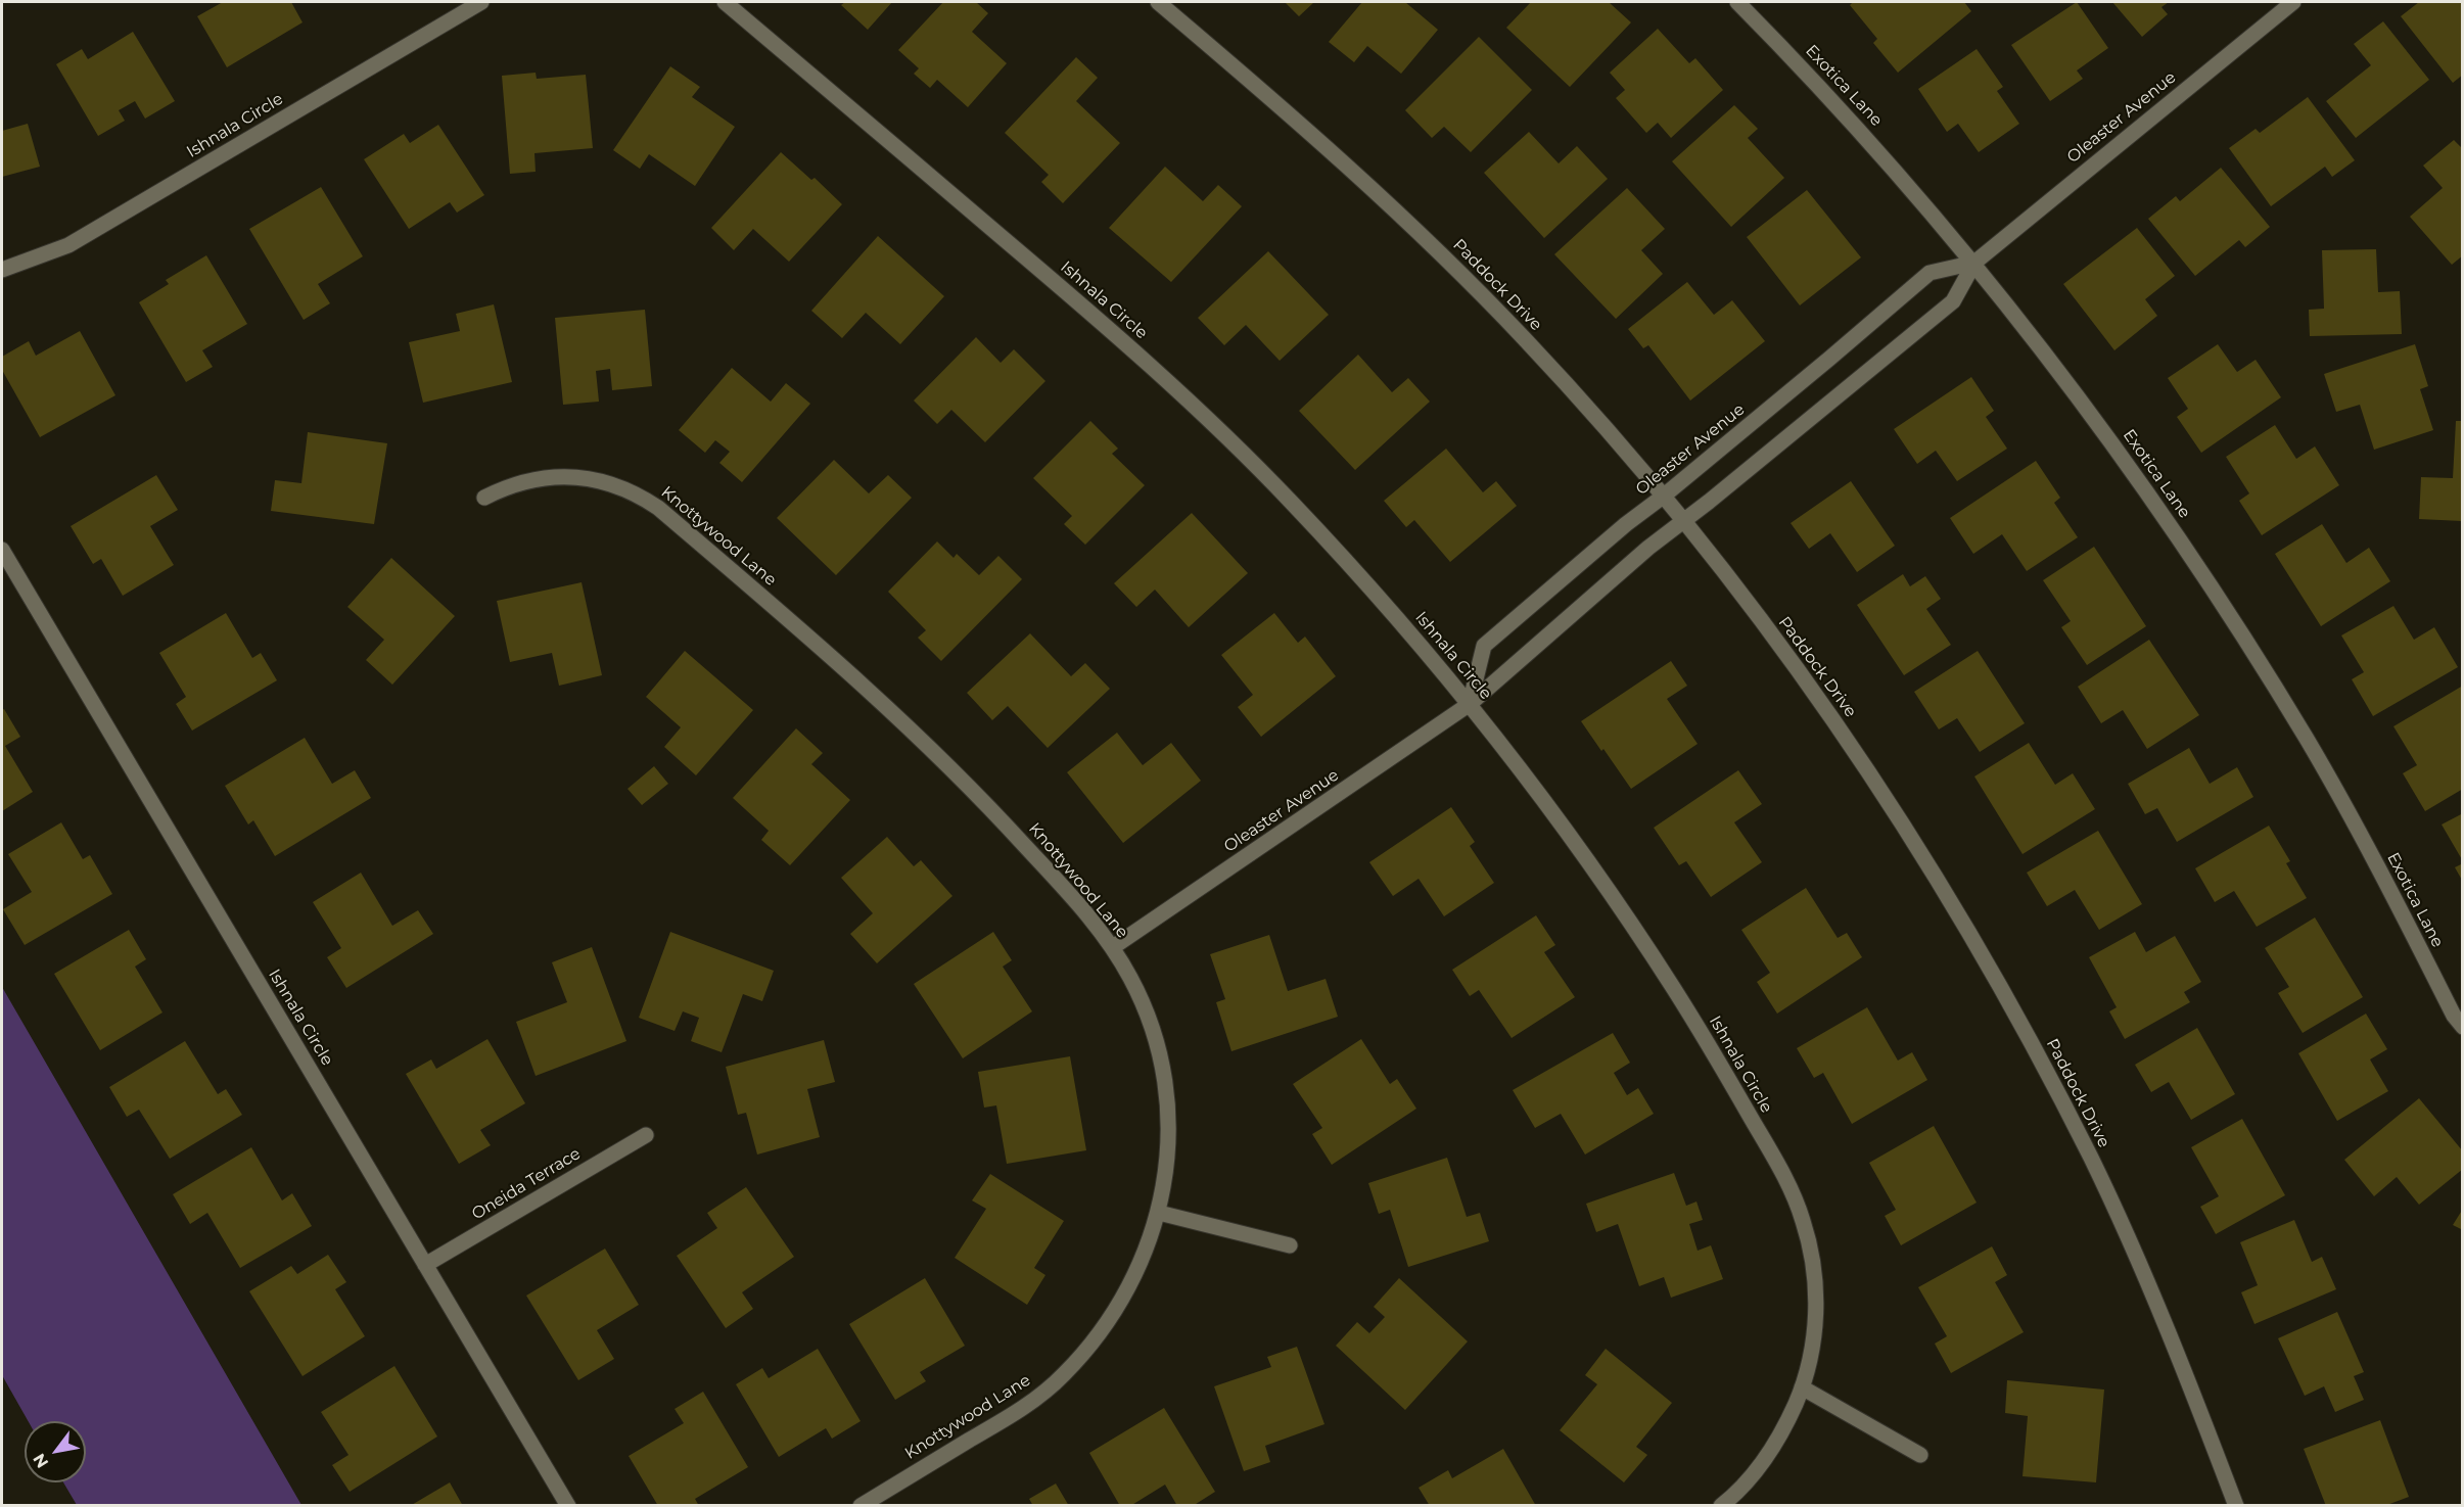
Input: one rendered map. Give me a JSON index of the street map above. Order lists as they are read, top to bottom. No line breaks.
{"streets":{"street":["Exotica Lane","Oleaster Avenue","Ishnala Circle","Paddock Drive","Knottywood Lane","Oneida Terrace"]},"crossings":[["Exotica Lane","Oleaster Avenue"],["Oleaster Avenue","Ishnala Circle"],["Oleaster Avenue","Paddock Drive"],["Oleaster Avenue","Knottywood Lane"],["Ishnala Circle","Oneida Terrace"]],"north":"bottom left"}
